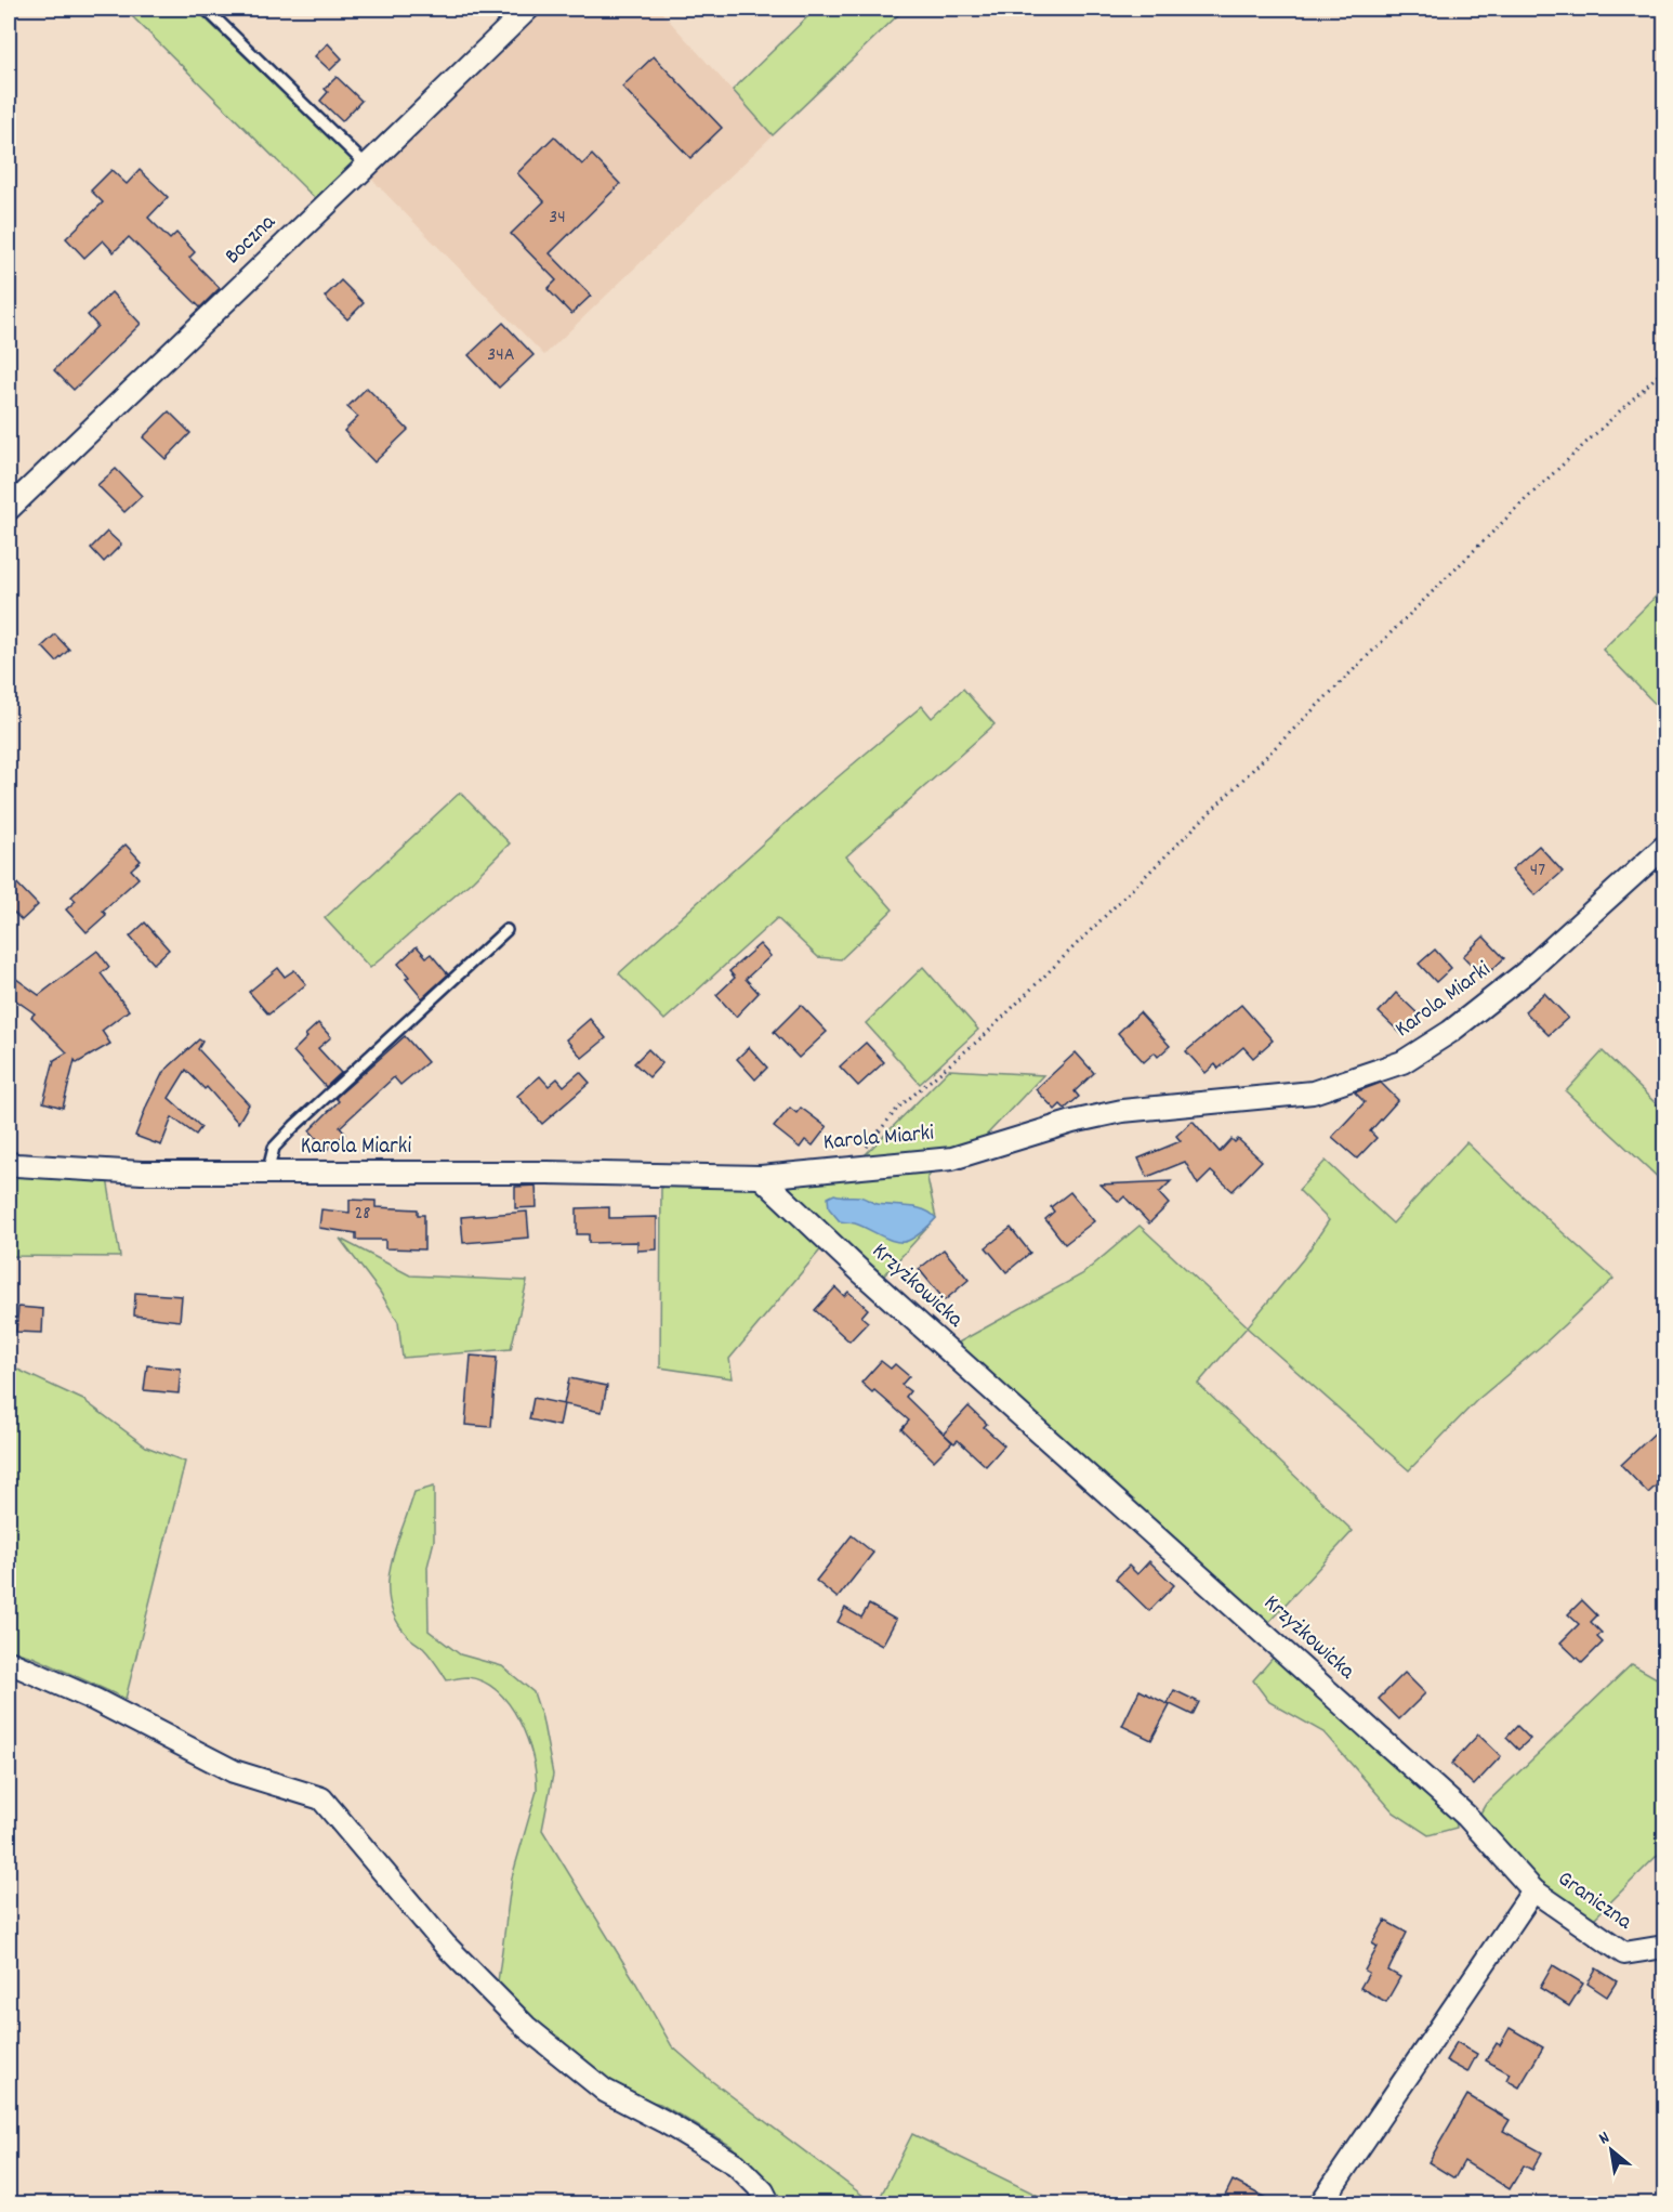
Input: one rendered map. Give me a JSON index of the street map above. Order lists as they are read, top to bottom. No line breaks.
{"streets":{"street":["Boczna","Karola Miarki","Krzyżkowicka","Graniczna"]},"crossings":[["Karola Miarki","Krzyżkowicka"],["Krzyżkowicka","Graniczna"]],"house_numbers":["34","34A","47","28"],"north":"top left"}
